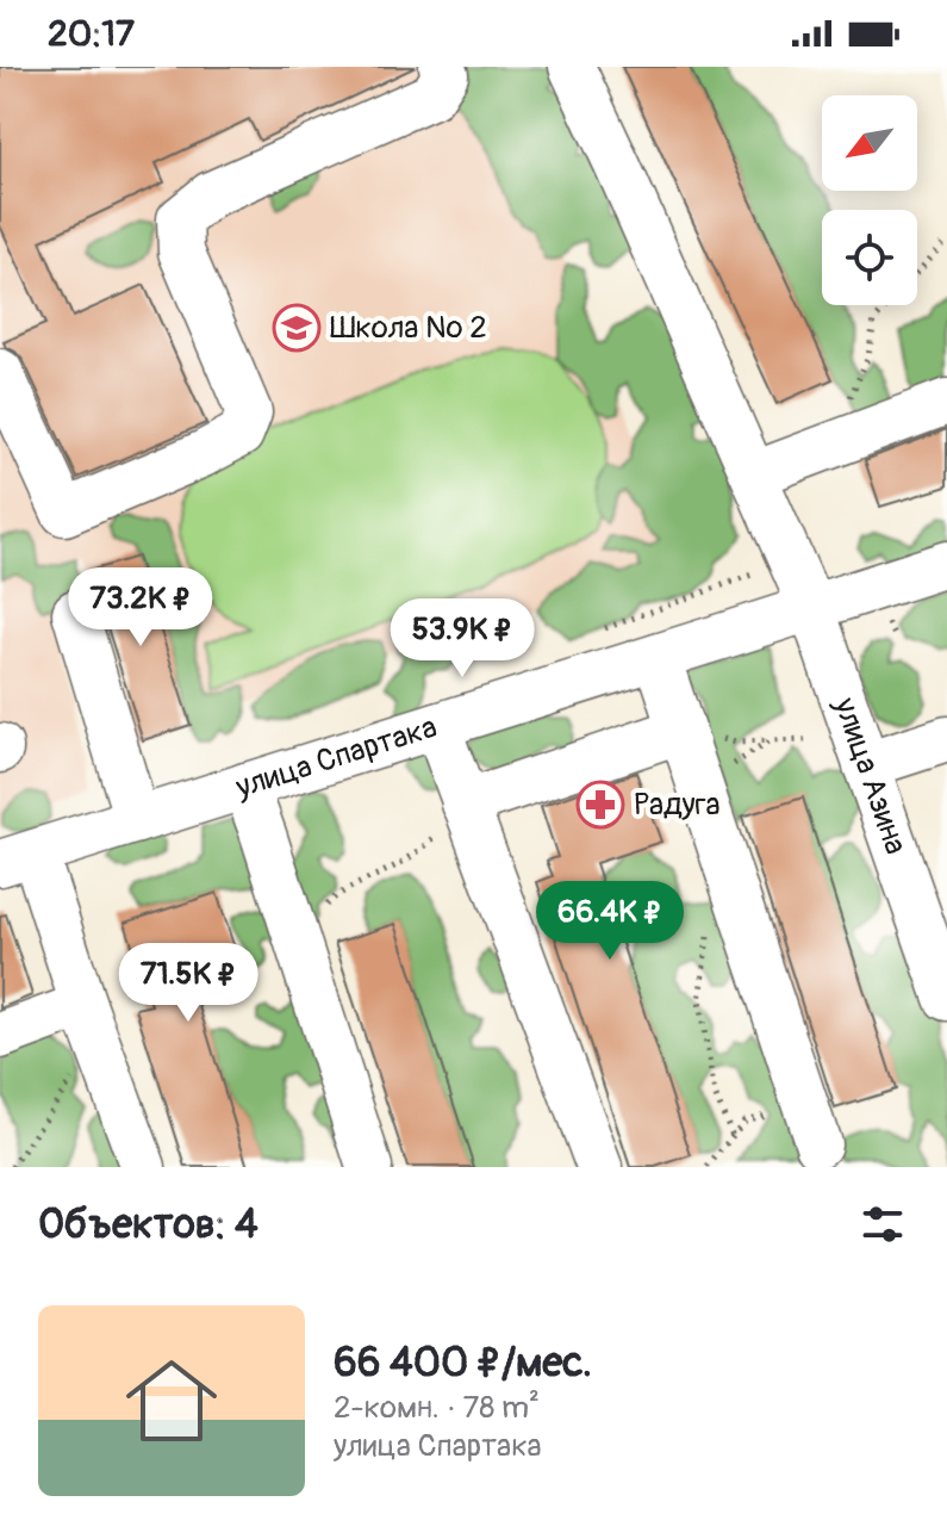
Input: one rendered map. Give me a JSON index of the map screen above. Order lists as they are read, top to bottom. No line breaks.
{"streets":{"street":["улица Спартака","улица Азина"]},"crossings":[["улица Спартака","улица Азина"]],"places":{"school or university":["Школа № 2"],"pharmacy":["Радуга"]},"north":"bottom left","page":{"status":"20:17","price":["73.2K ₽","53.9K ₽","66.4K ₽","71.5K ₽"],"heading":"Объектов: 4","list":[{"name":"66 400 ₽/мес.","note":"2-комн. · 78 m² · улица Спартака"}]}}
